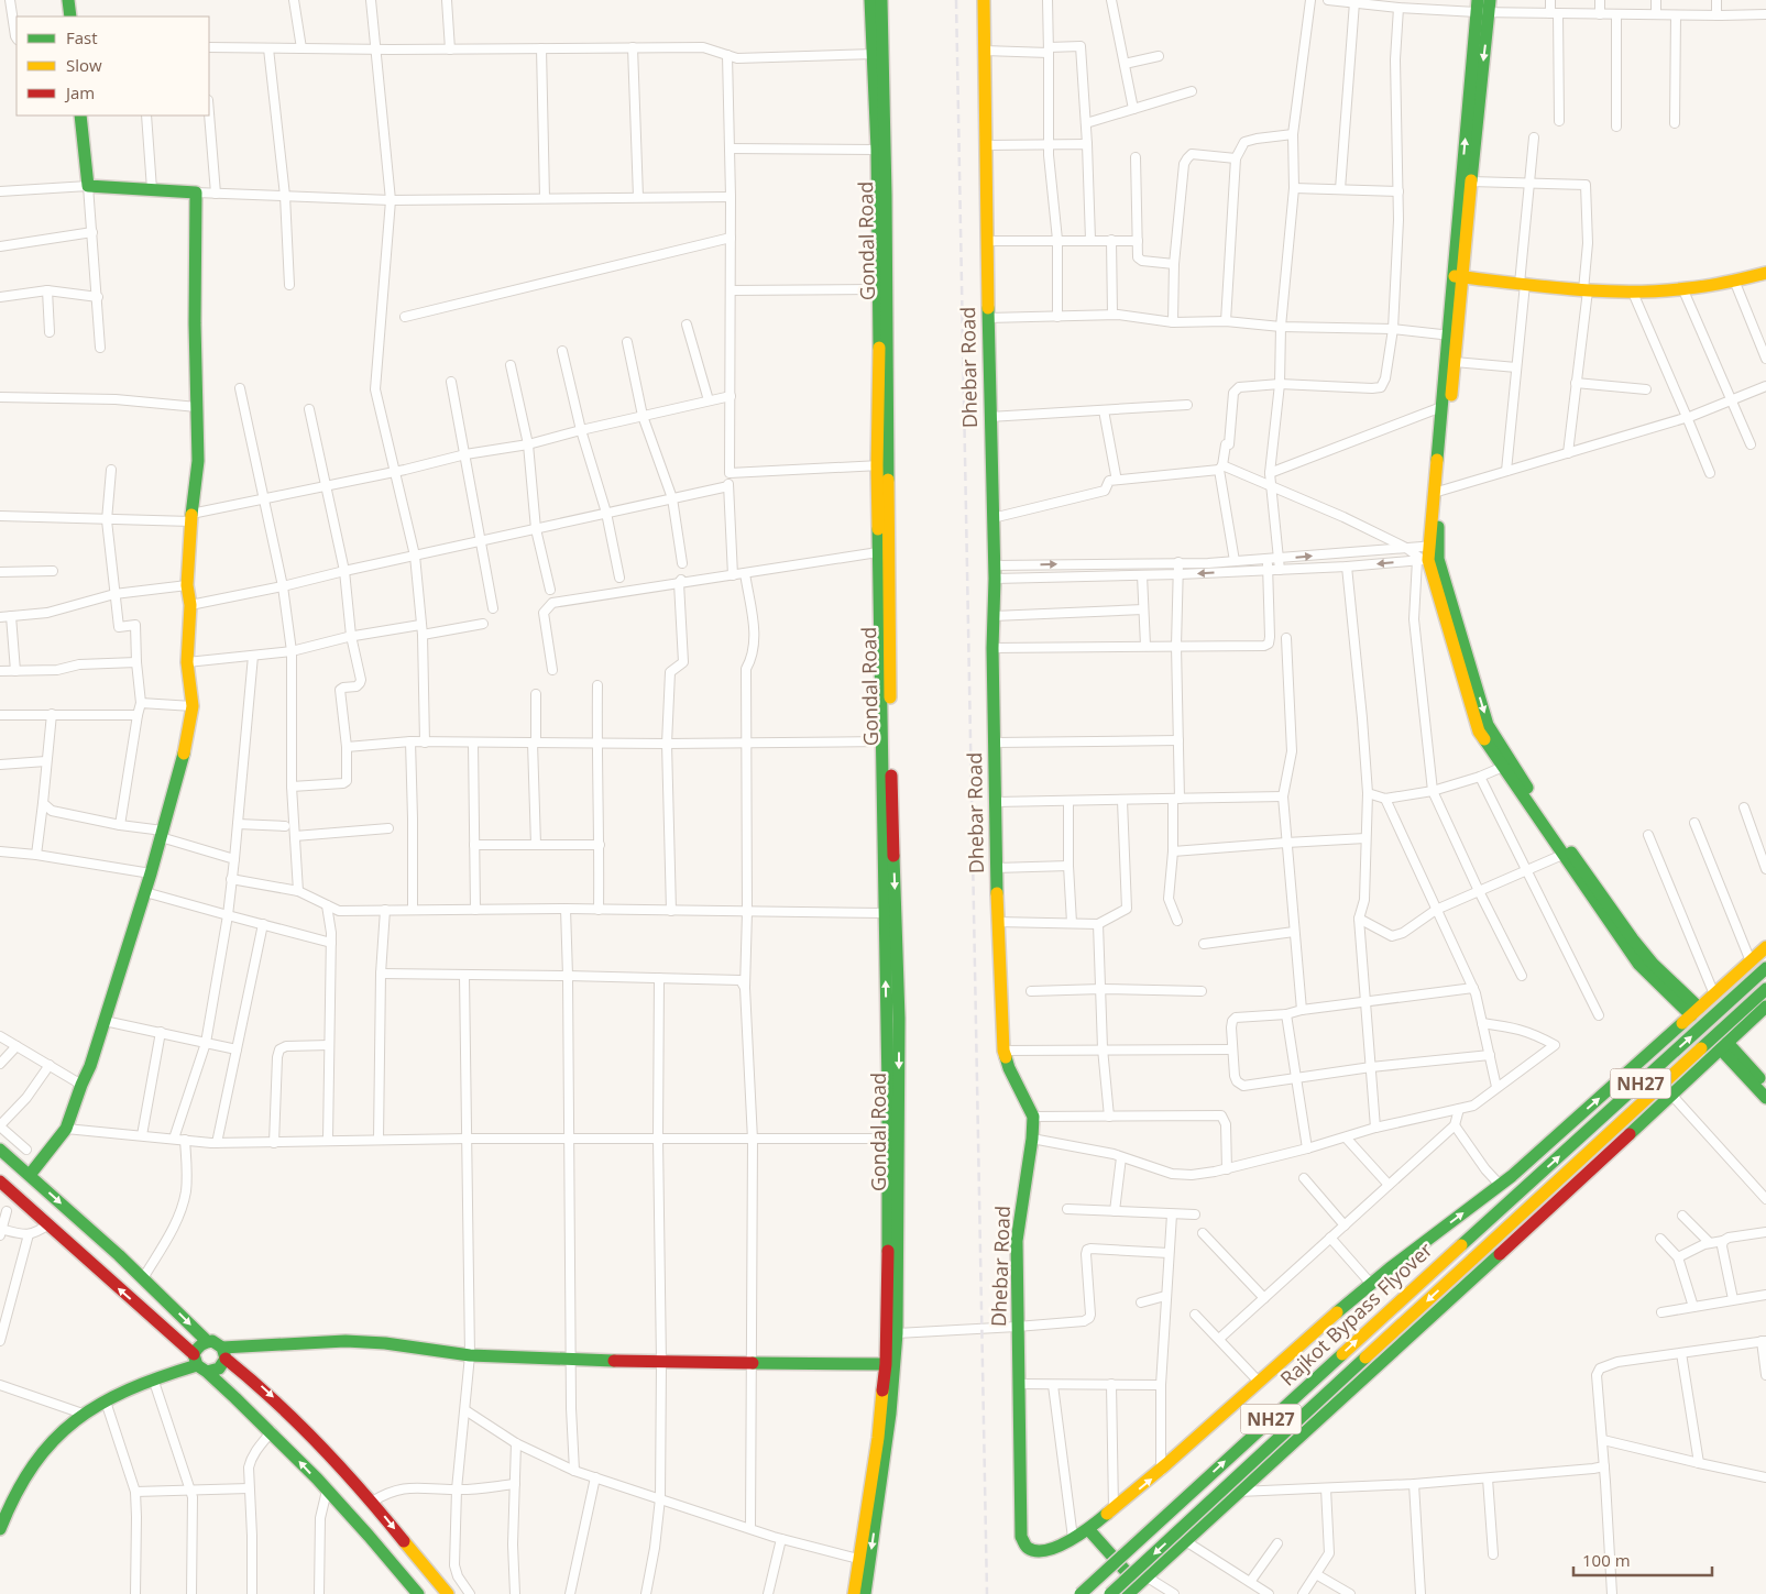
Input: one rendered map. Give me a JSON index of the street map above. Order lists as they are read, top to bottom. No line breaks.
{"streets":{"main road":["Gondal Road","Dhebar Road","NH27","Rajkot Bypass Flyover"]},"crossings":[["NH27","Rajkot Bypass Flyover"]],"legend":["Fast","Slow","Jam"],"scale_bar":"100 m"}
